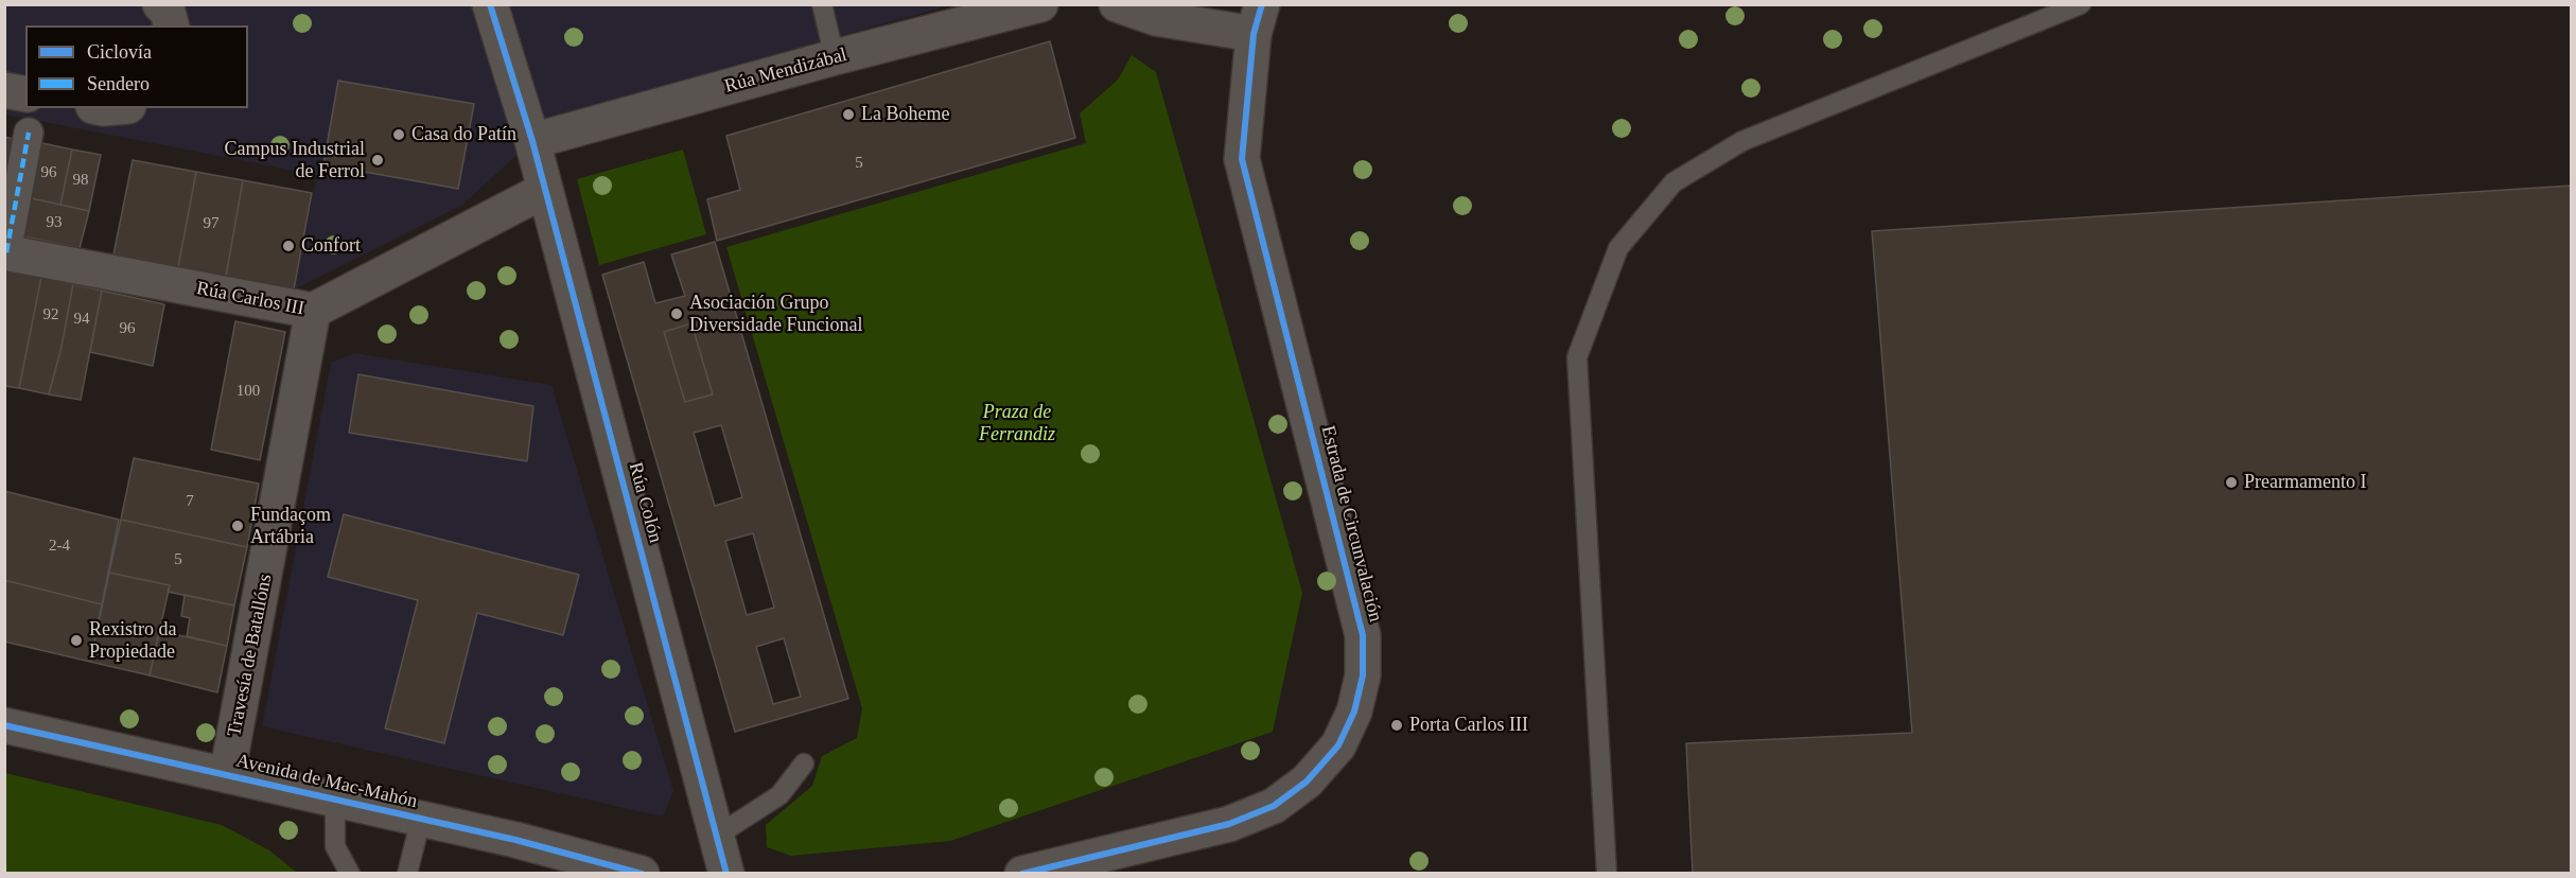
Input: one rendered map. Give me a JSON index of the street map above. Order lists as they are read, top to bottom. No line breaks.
{"streets":{"street":["Rúa Mendizábal","Rúa Carlos III","Rúa Colón","Estrada de Circunvalación","Travesía de Batallóns","Avenida de Mac-Mahón"]},"crossings":[["Rúa Mendizábal","Rúa Colón"],["Rúa Carlos III","Rúa Colón"],["Rúa Carlos III","Travesía de Batallóns"],["Travesía de Batallóns","Avenida de Mac-Mahón"]],"parks":["Praza de Ferrandiz"],"places":["La Boheme","Casa do Patín","Campus Industrial de Ferrol","Confort","Asociación Grupo Diversidade Funcional","Prearmamento I","Fundaçom Artábria","Rexistro da Propiedade","Porta Carlos III"],"house_numbers":["5","96","98","93","97","92","94","96","100","7","2-4","5"],"legend":["Ciclovía","Sendero"]}
